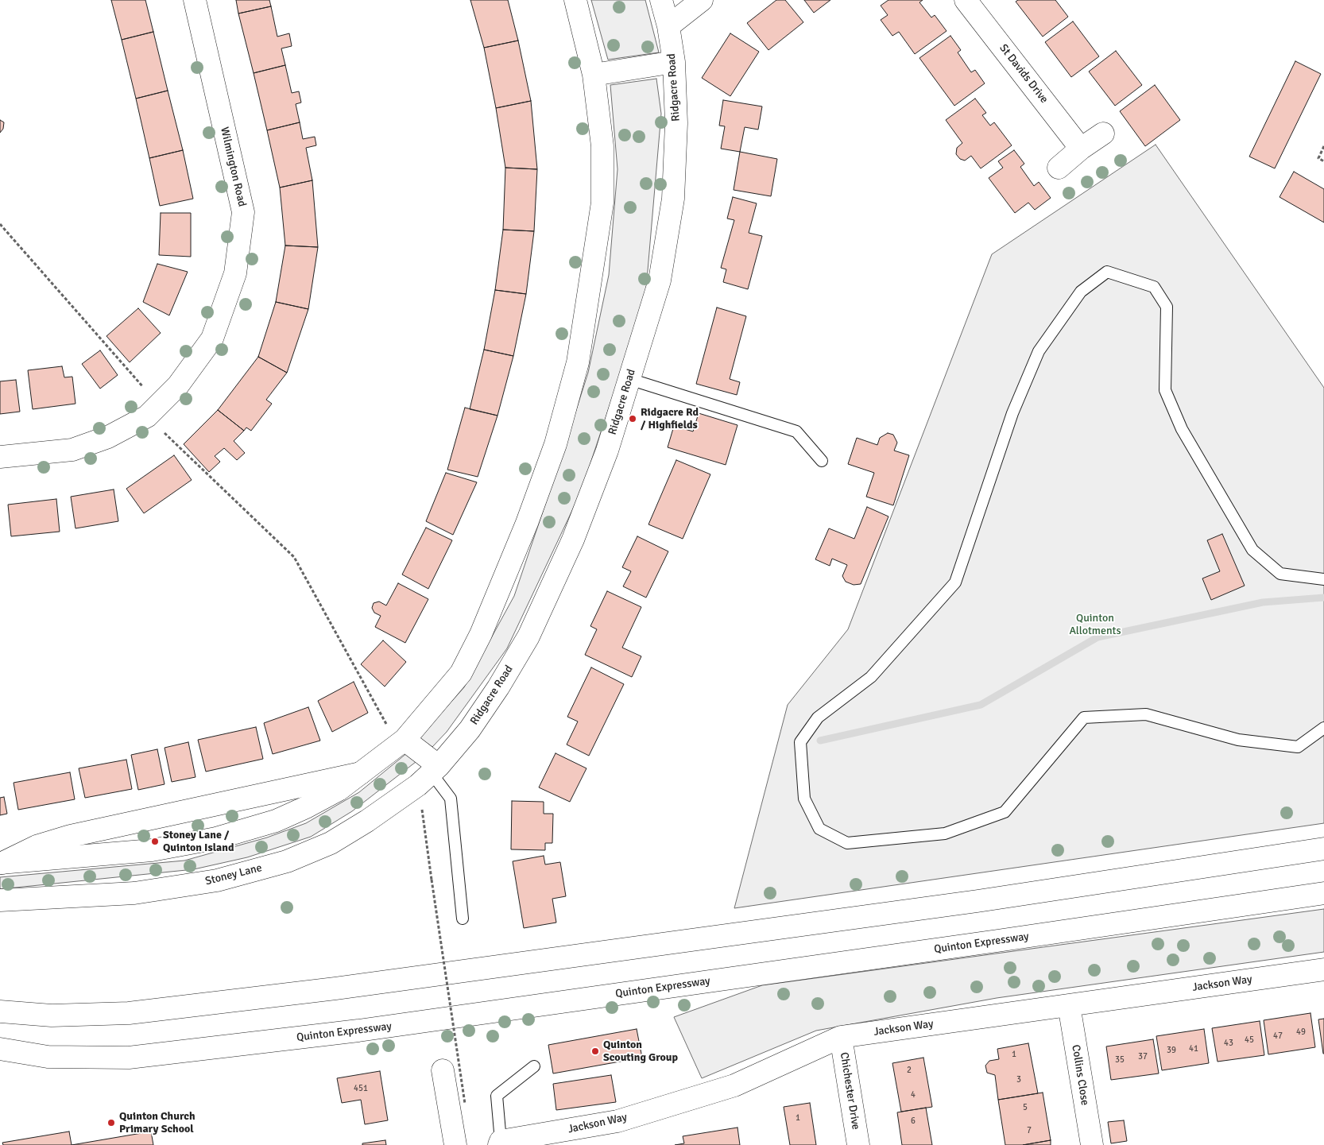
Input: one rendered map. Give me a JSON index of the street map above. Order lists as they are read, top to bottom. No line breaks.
{"streets":{"main road":["St Davids Drive","Ridgacre Road","Wilmington Road","Stoney Lane","Quinton Expressway","Jackson Way","Collins Close","Chichester Drive"]},"crossings":[["Ridgacre Road","Stoney Lane"],["Jackson Way","Collins Close"],["Jackson Way","Chichester Drive"]],"parks":["Quinton Allotments"],"places":["Ridgacre Rd / Highfields","Stoney Lane / Quinton Island","Quinton Scouting Group","Quinton Church Primary School"],"house_numbers":["49","47","45","43","41","39","1","37","35","2","3","451","4","5","1","6","7"]}
